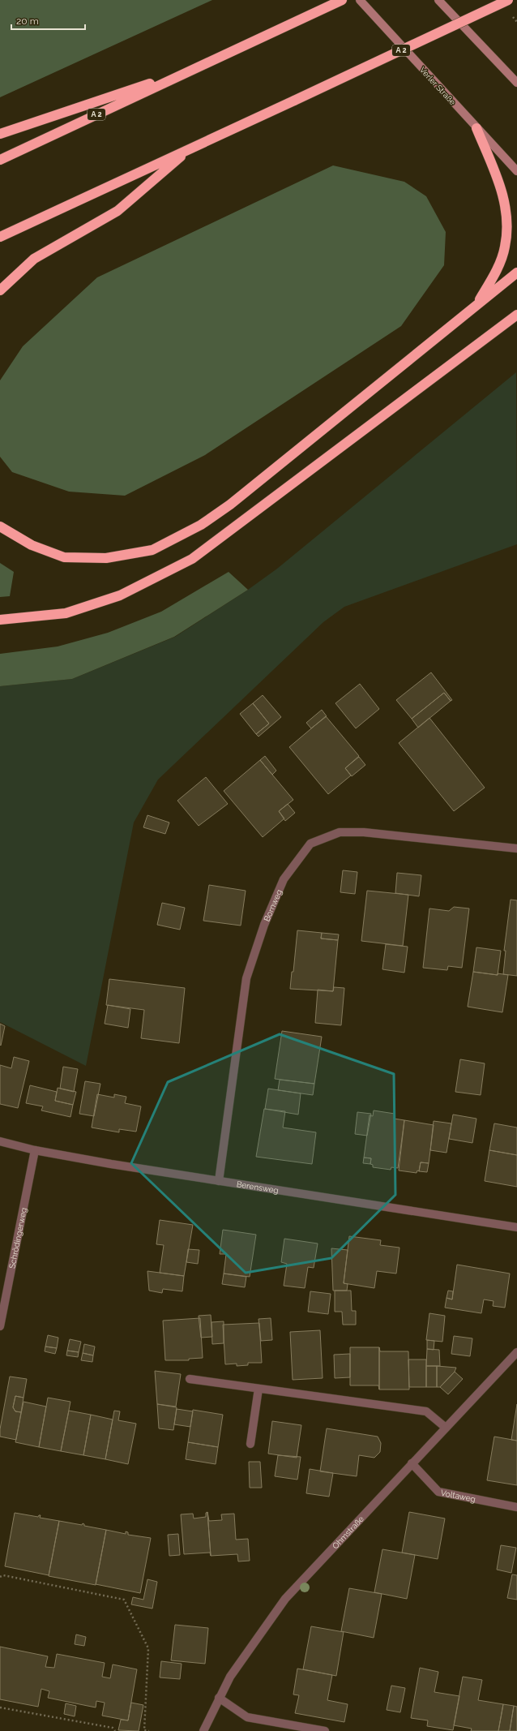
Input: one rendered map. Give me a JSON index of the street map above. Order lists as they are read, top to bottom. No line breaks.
{"streets":{"highway":["A 2"],"main road":["Verler Straße"],"street":["Bornweg","Berensweg","Schrödingerweg","Voltaweg","Ohmstraße"]},"crossings":[["Bornweg","Berensweg"],["Berensweg","Schrödingerweg"],["Voltaweg","Ohmstraße"]],"scale_bar":"20 m"}
